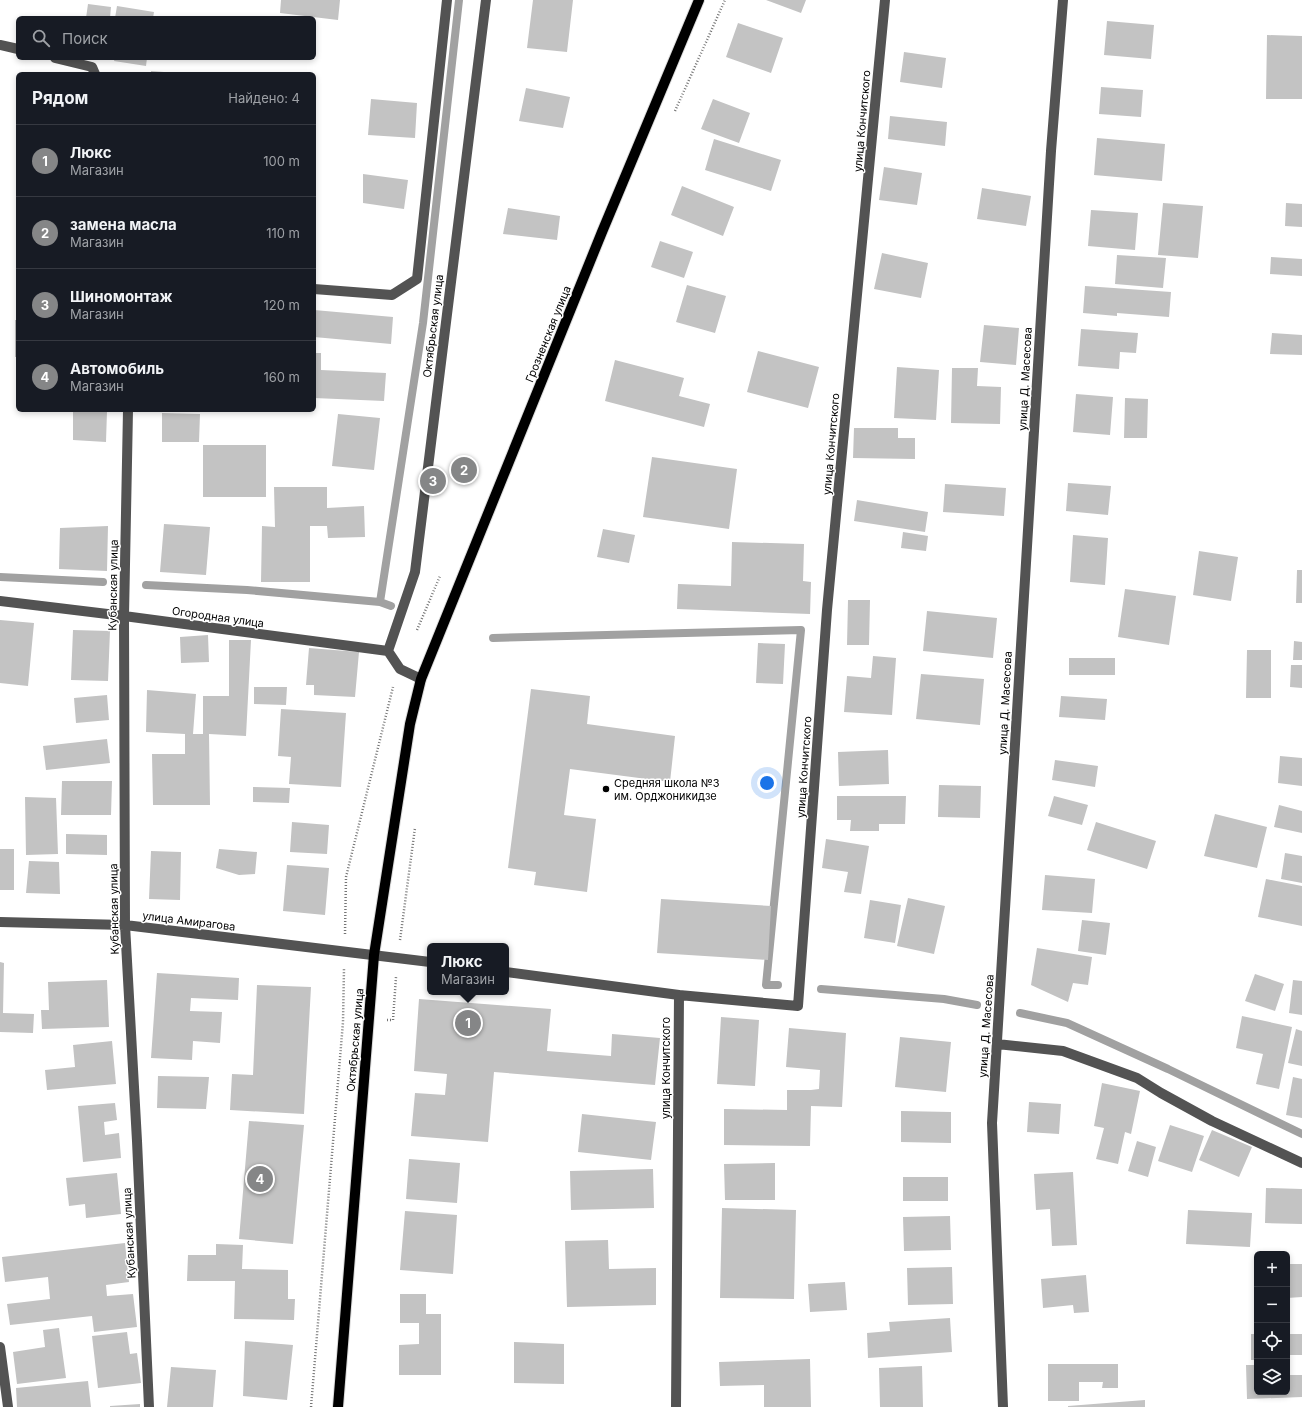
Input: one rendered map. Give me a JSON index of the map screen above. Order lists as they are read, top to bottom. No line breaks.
{"streets":{"main road":["Октябрьская улица","Грозненская улица"],"street":["улица Кончитского","улица Д. Масесова","Кубанская улица","Огородная улица","улица Амирагова"]},"crossings":[["Октябрьская улица","Грозненская улица"],["Октябрьская улица","Огородная улица"],["Октябрьская улица","улица Амирагова"],["Кубанская улица","Огородная улица"],["Кубанская улица","улица Амирагова"]],"places":["Средняя школа №3 им. Орджоникидзе"],"page":{"search":"Поиск","heading":["Рядом","Найдено: 4"],"list":[{"mark":"1","name":"Люкс","note":"Магазин","value":"100 m"},{"mark":"2","name":"замена масла","note":"Магазин","value":"110 m"},{"mark":"3","name":"Шиномонтаж","note":"Магазин","value":"120 m"},{"mark":"4","name":"Автомобиль","note":"Магазин","value":"160 m"}],"pins":["2","3","1","4"],"popup":["Люкс","Магазин"],"map_buttons":["+","−"]}}
